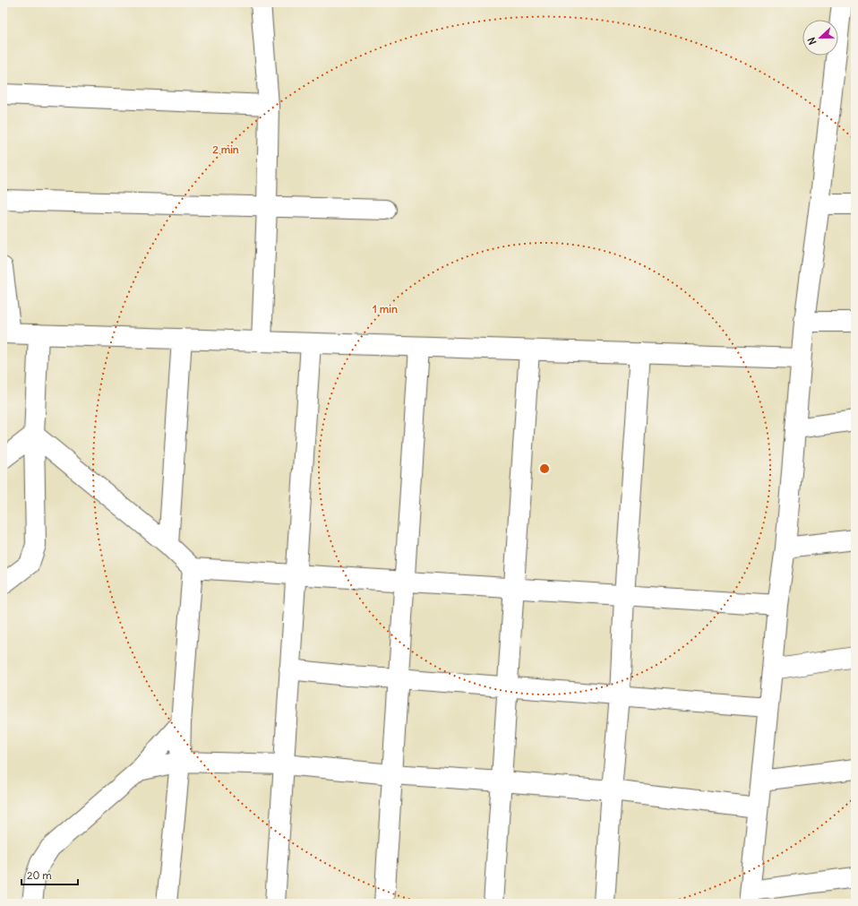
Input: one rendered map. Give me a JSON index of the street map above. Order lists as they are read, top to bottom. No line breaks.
{"scale_bar":"20 m","north":"left","rings":["2 min","1 min"]}
